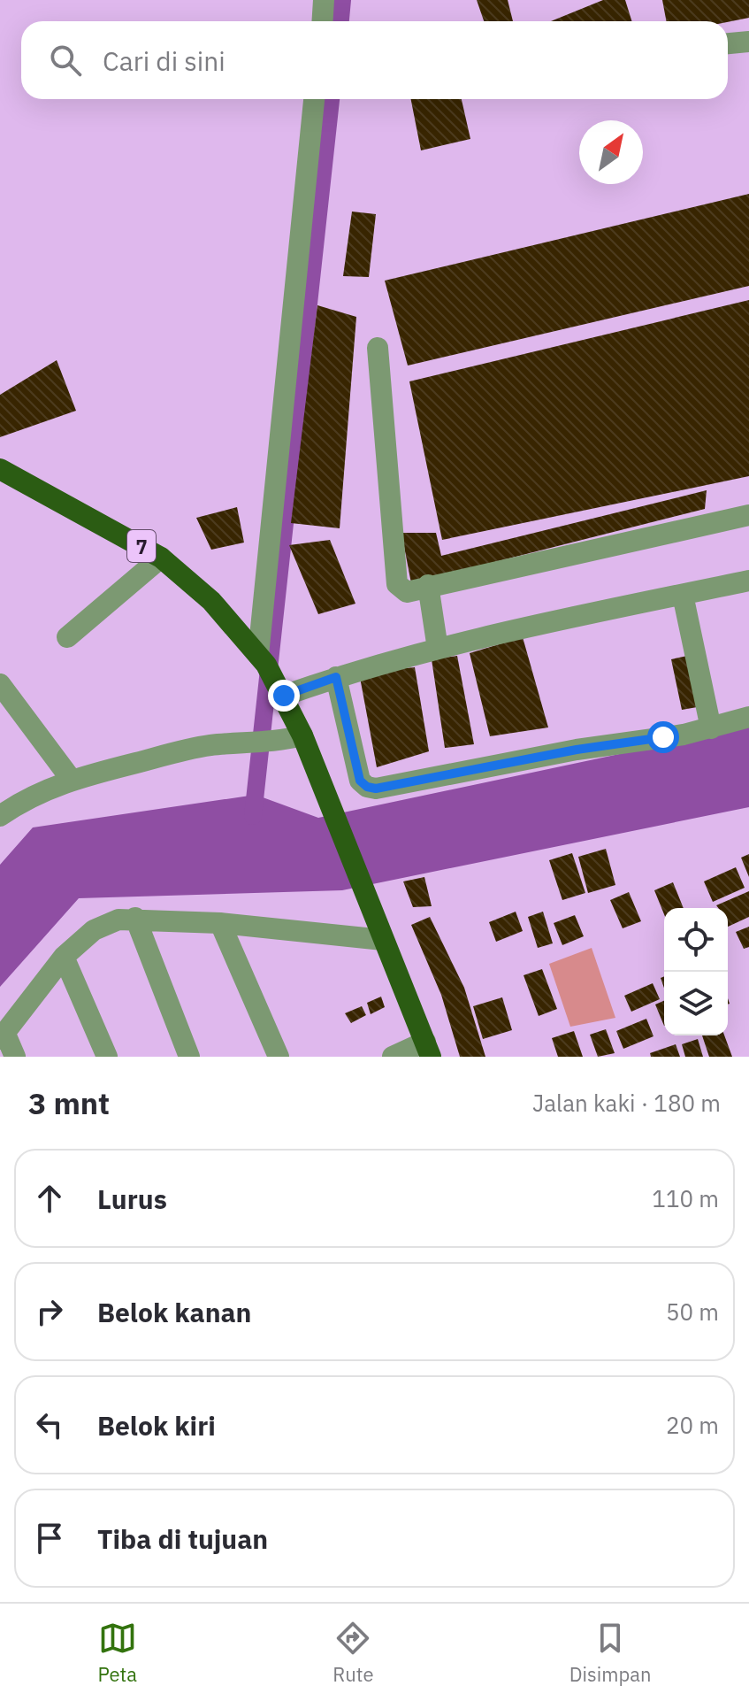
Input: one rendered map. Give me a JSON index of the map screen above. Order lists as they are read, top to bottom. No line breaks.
{"streets":{"highway":["7"]},"north":"top right","page":{"search":"Cari di sini","heading":["3 mnt","Jalan kaki · 180 m"],"list":[["Lurus","110 m"],["Belok kanan","50 m"],["Belok kiri","20 m"],"Tiba di tujuan"],"nav":["Peta","Rute","Disimpan"]}}
